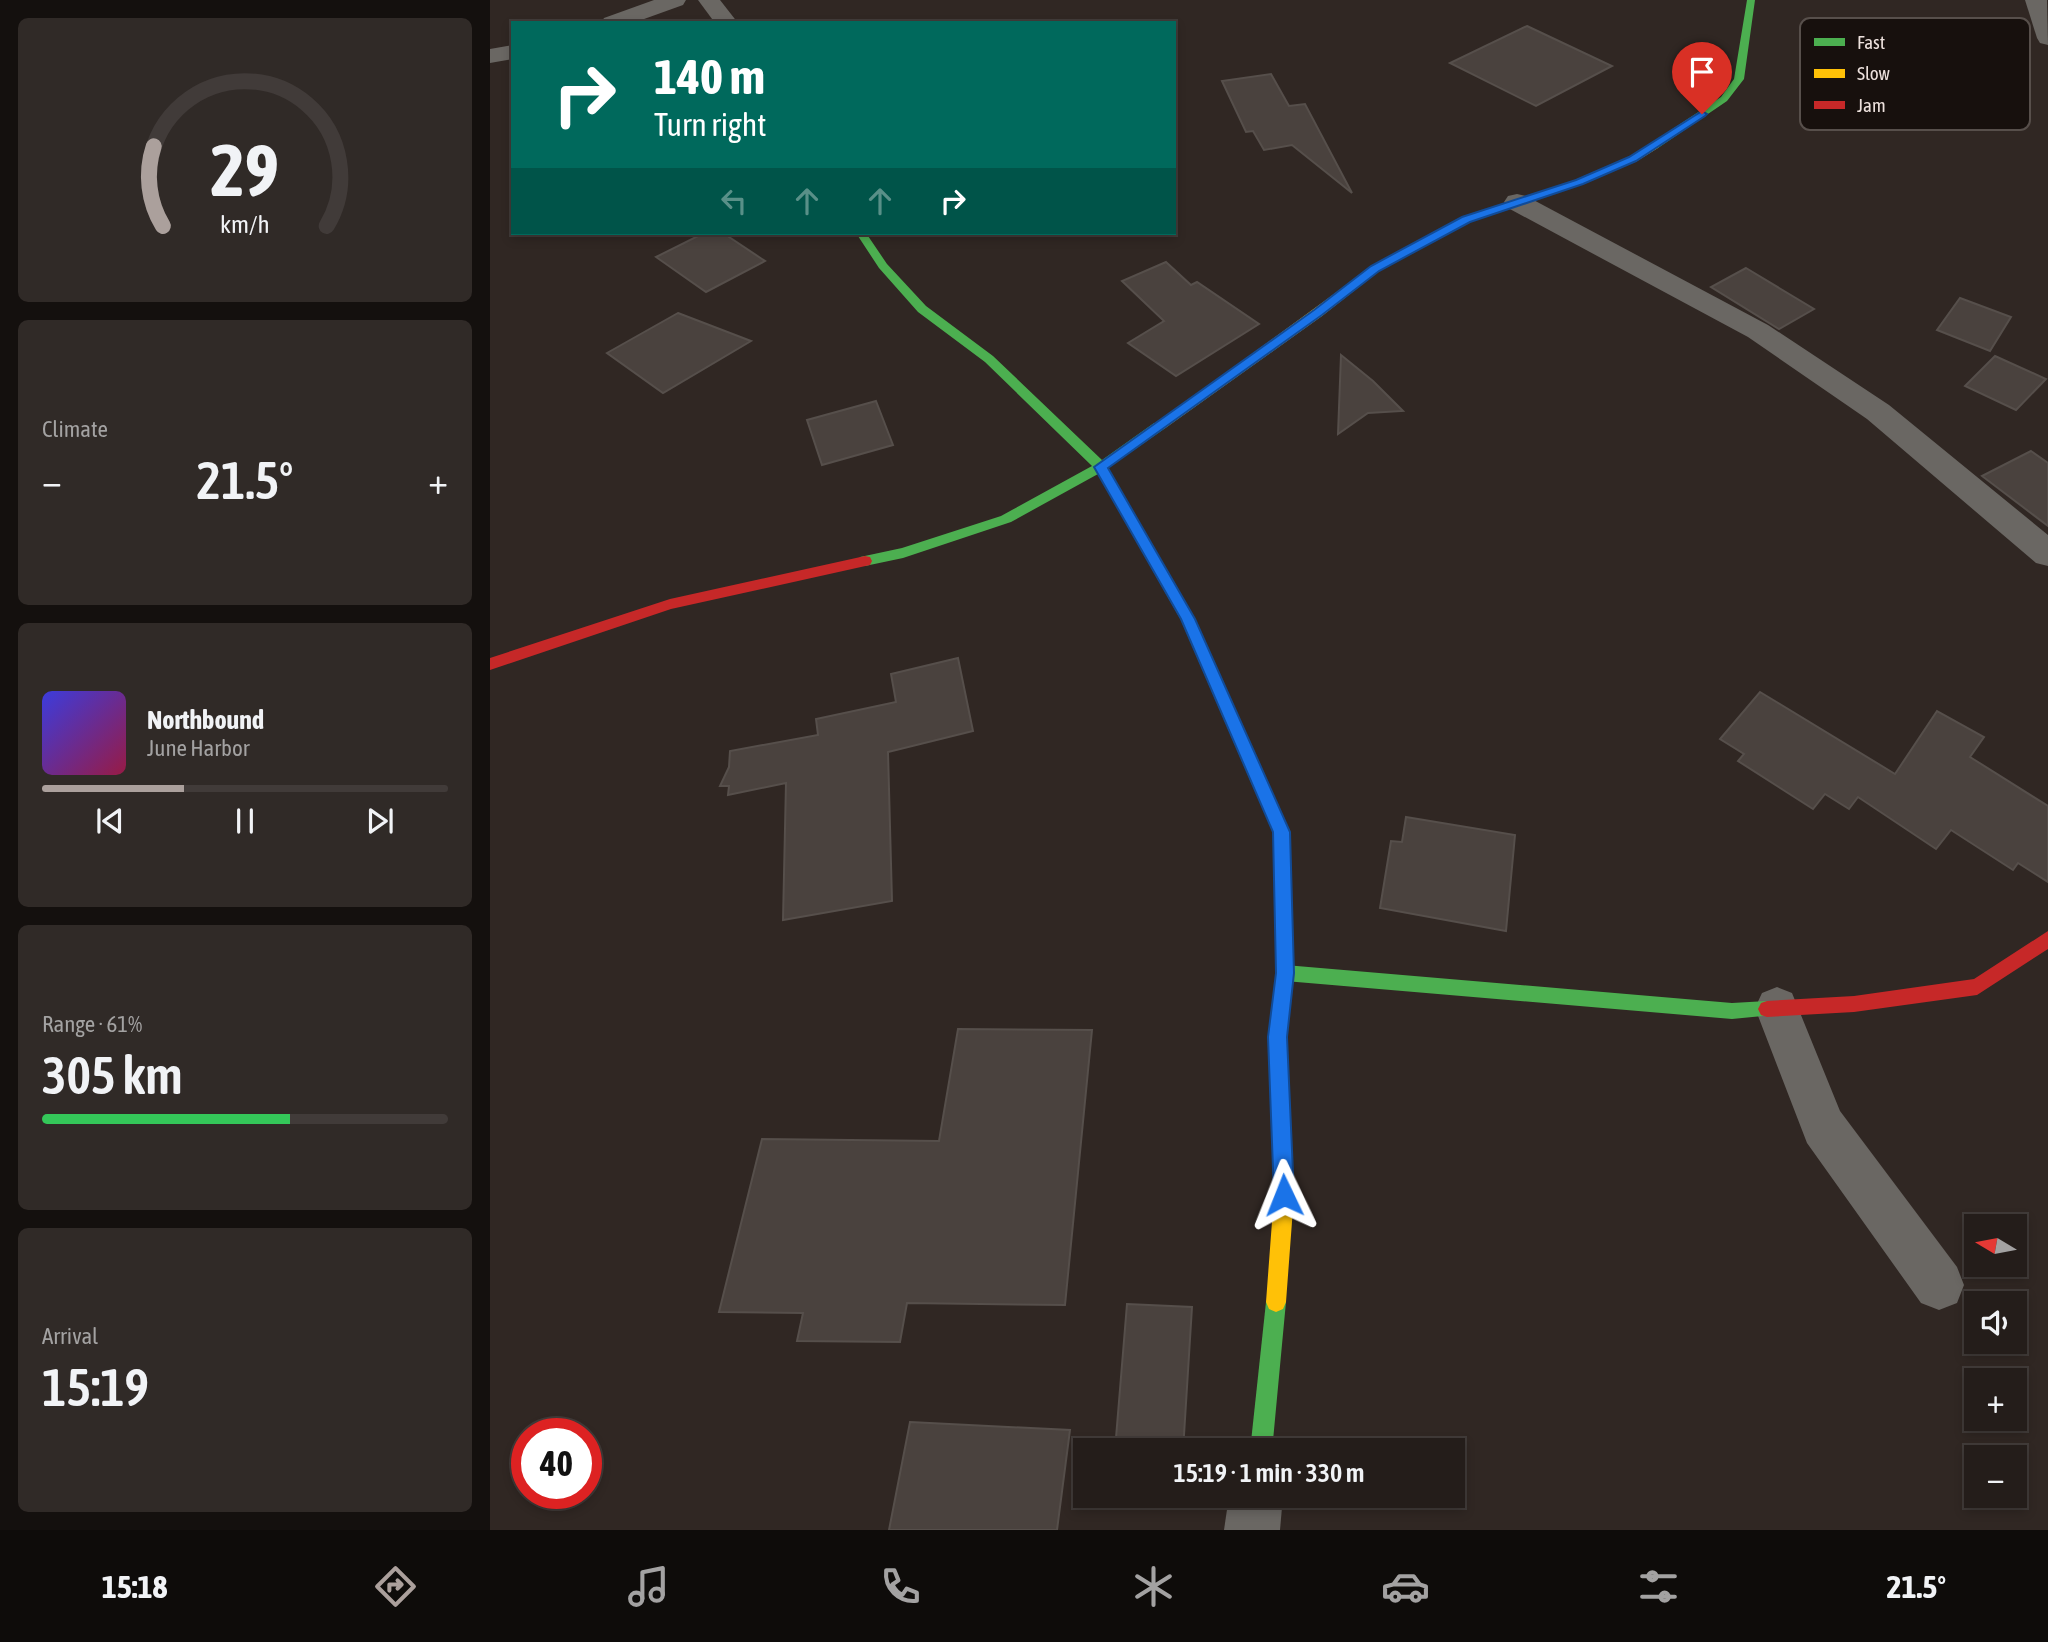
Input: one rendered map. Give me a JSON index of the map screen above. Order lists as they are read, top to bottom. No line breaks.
{"legend":["Fast","Slow","Jam"],"north":"left","page":{"turn":["140 m","Turn right"],"tile":["Climate",["Range · 61%","305 km"],["Arrival","15:19"]],"heat":["−","21.5°","+"],"song":["Northbound","June Harbor"],"map_buttons":["+","−"],"limit":"40","trip":"15:19 · 1 min · 330 m","tabs":["15:18","21.5°"],"gauge":["29","km/h"]}}
